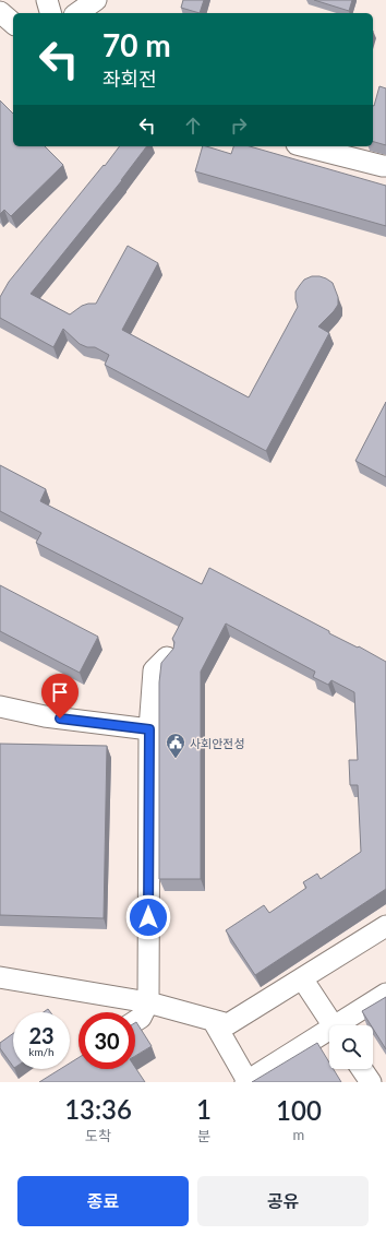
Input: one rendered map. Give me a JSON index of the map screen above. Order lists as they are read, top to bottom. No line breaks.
{"places":{"public building":["사회안전성"]},"page":{"turn":["70 m","좌회전"],"speed":"23 km/h","limit":"30","eta":["13:36","도착","1","분","100","m"],"buttons":["종료","공유"]}}
